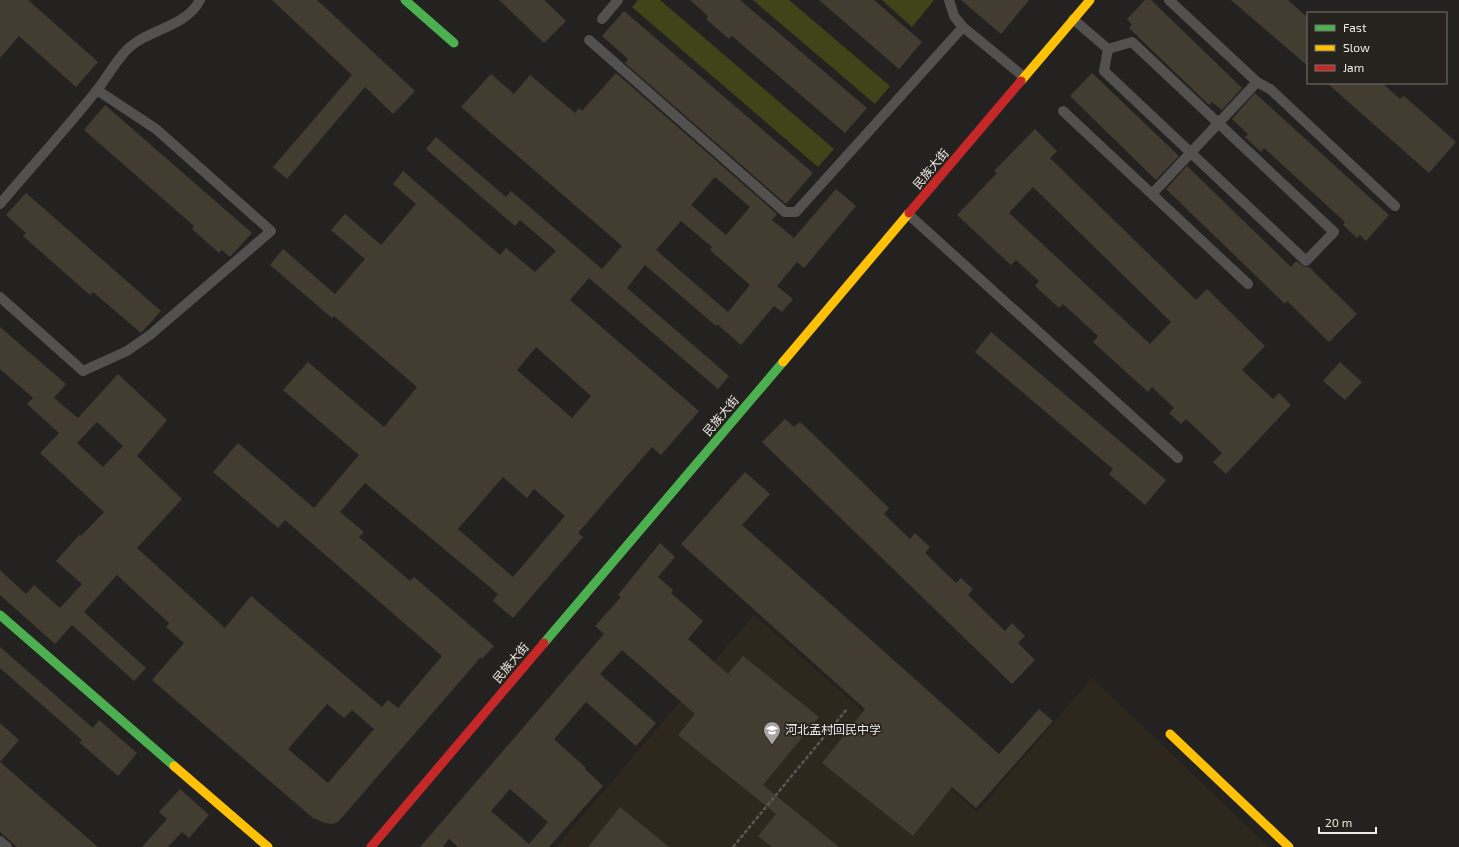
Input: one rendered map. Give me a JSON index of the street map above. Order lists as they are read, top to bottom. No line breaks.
{"streets":{"main road":["民族大街"]},"places":{"school or university":["河北孟村回民中学"]},"legend":["Fast","Slow","Jam"],"scale_bar":"20 m"}
